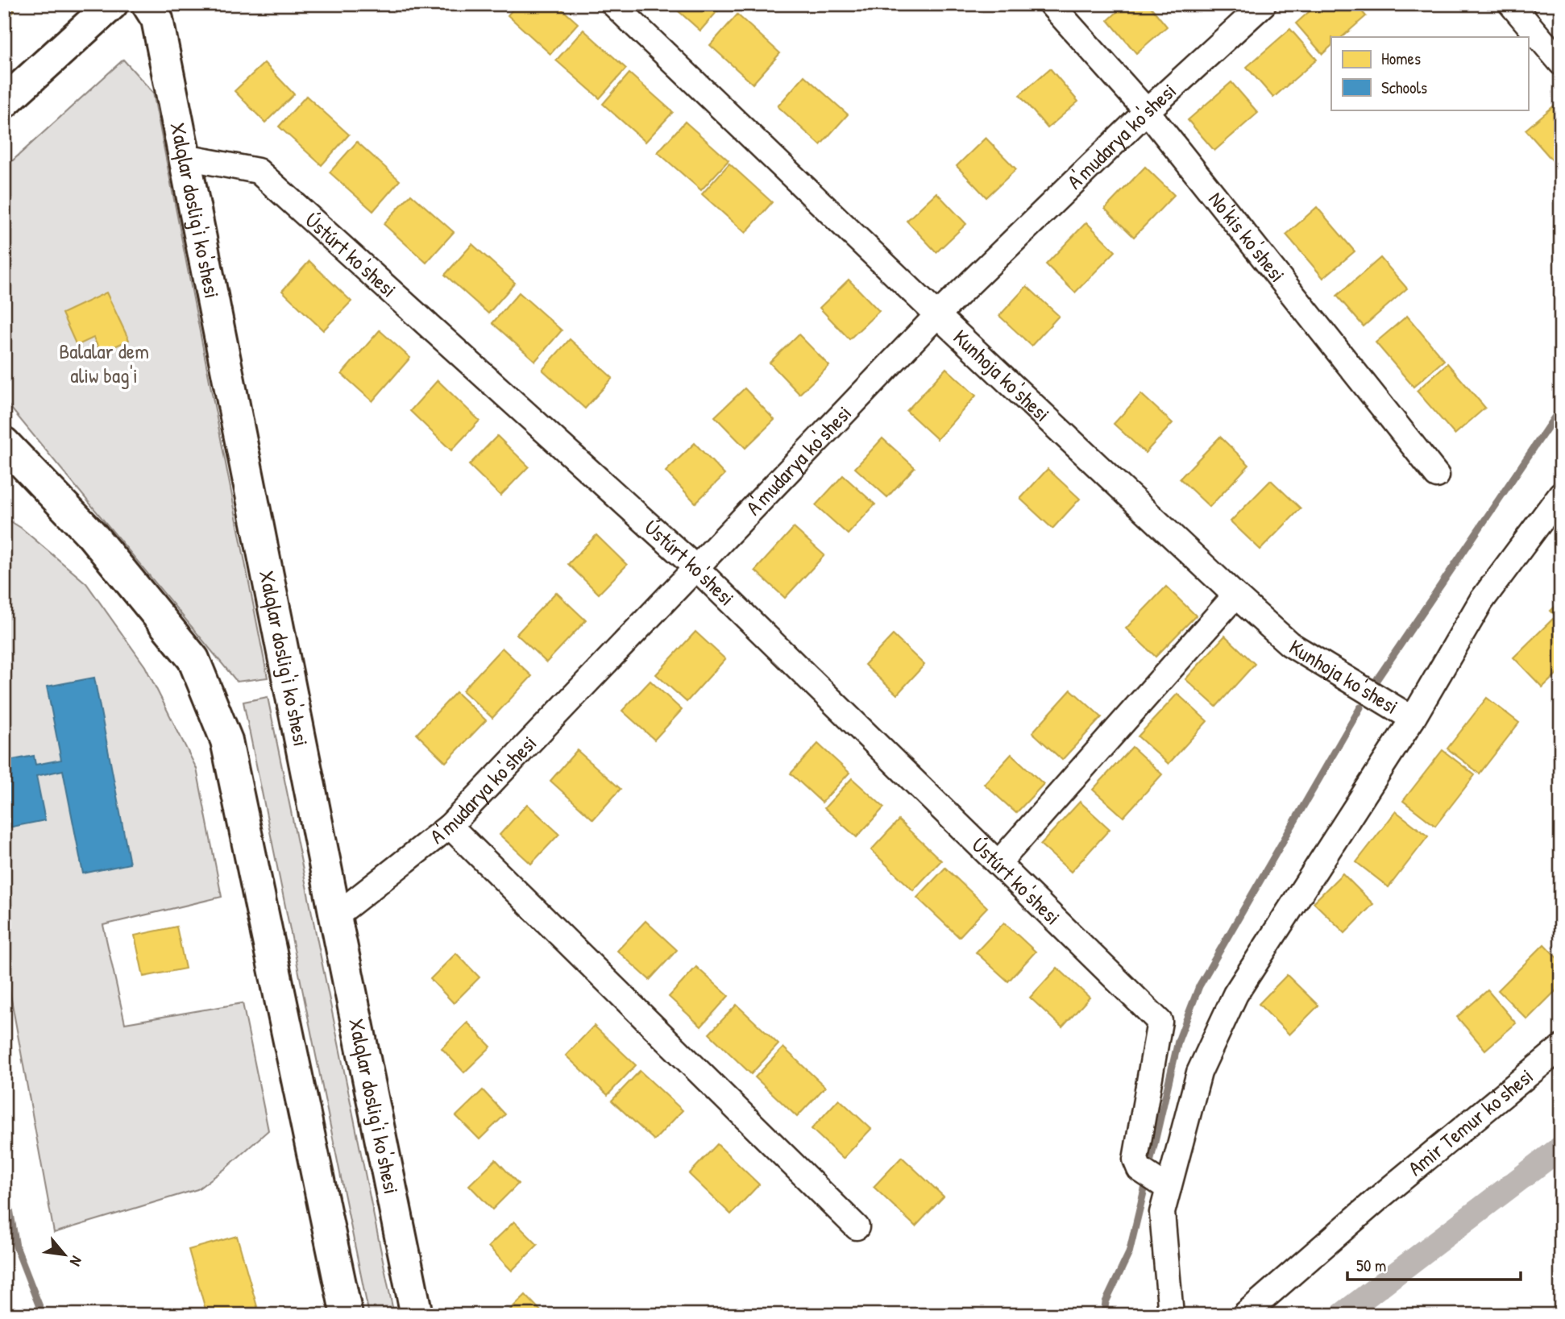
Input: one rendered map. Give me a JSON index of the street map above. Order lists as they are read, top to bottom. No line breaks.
{"streets":{"main road":["Xalqlar doslig'i ko'shesi"],"street":["A'mudarya ko'shesi","No'kis ko'shesi","Ústúrt ko'shesi","Kunhoja ko'shesi","Amir Temur ko'shesi"]},"crossings":[["A'mudarya ko'shesi","Xalqlar doslig'i ko'shesi"],["A'mudarya ko'shesi","No'kis ko'shesi"],["A'mudarya ko'shesi","Ústúrt ko'shesi"],["A'mudarya ko'shesi","Kunhoja ko'shesi"],["Xalqlar doslig'i ko'shesi","Ústúrt ko'shesi"]],"parks":["Balalar dem aliw bag'i"],"legend":["Homes","Schools"],"scale_bar":"50 m","north":"bottom right"}
